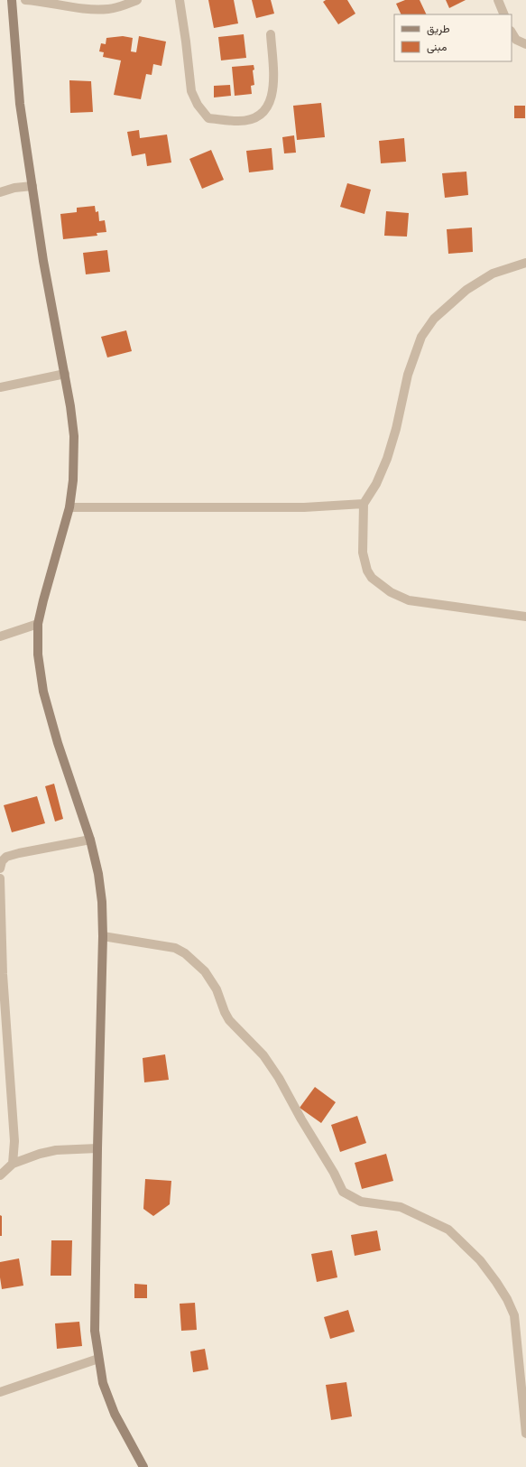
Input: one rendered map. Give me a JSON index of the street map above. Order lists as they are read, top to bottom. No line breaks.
{"legend":["طريق","مبنى"]}
